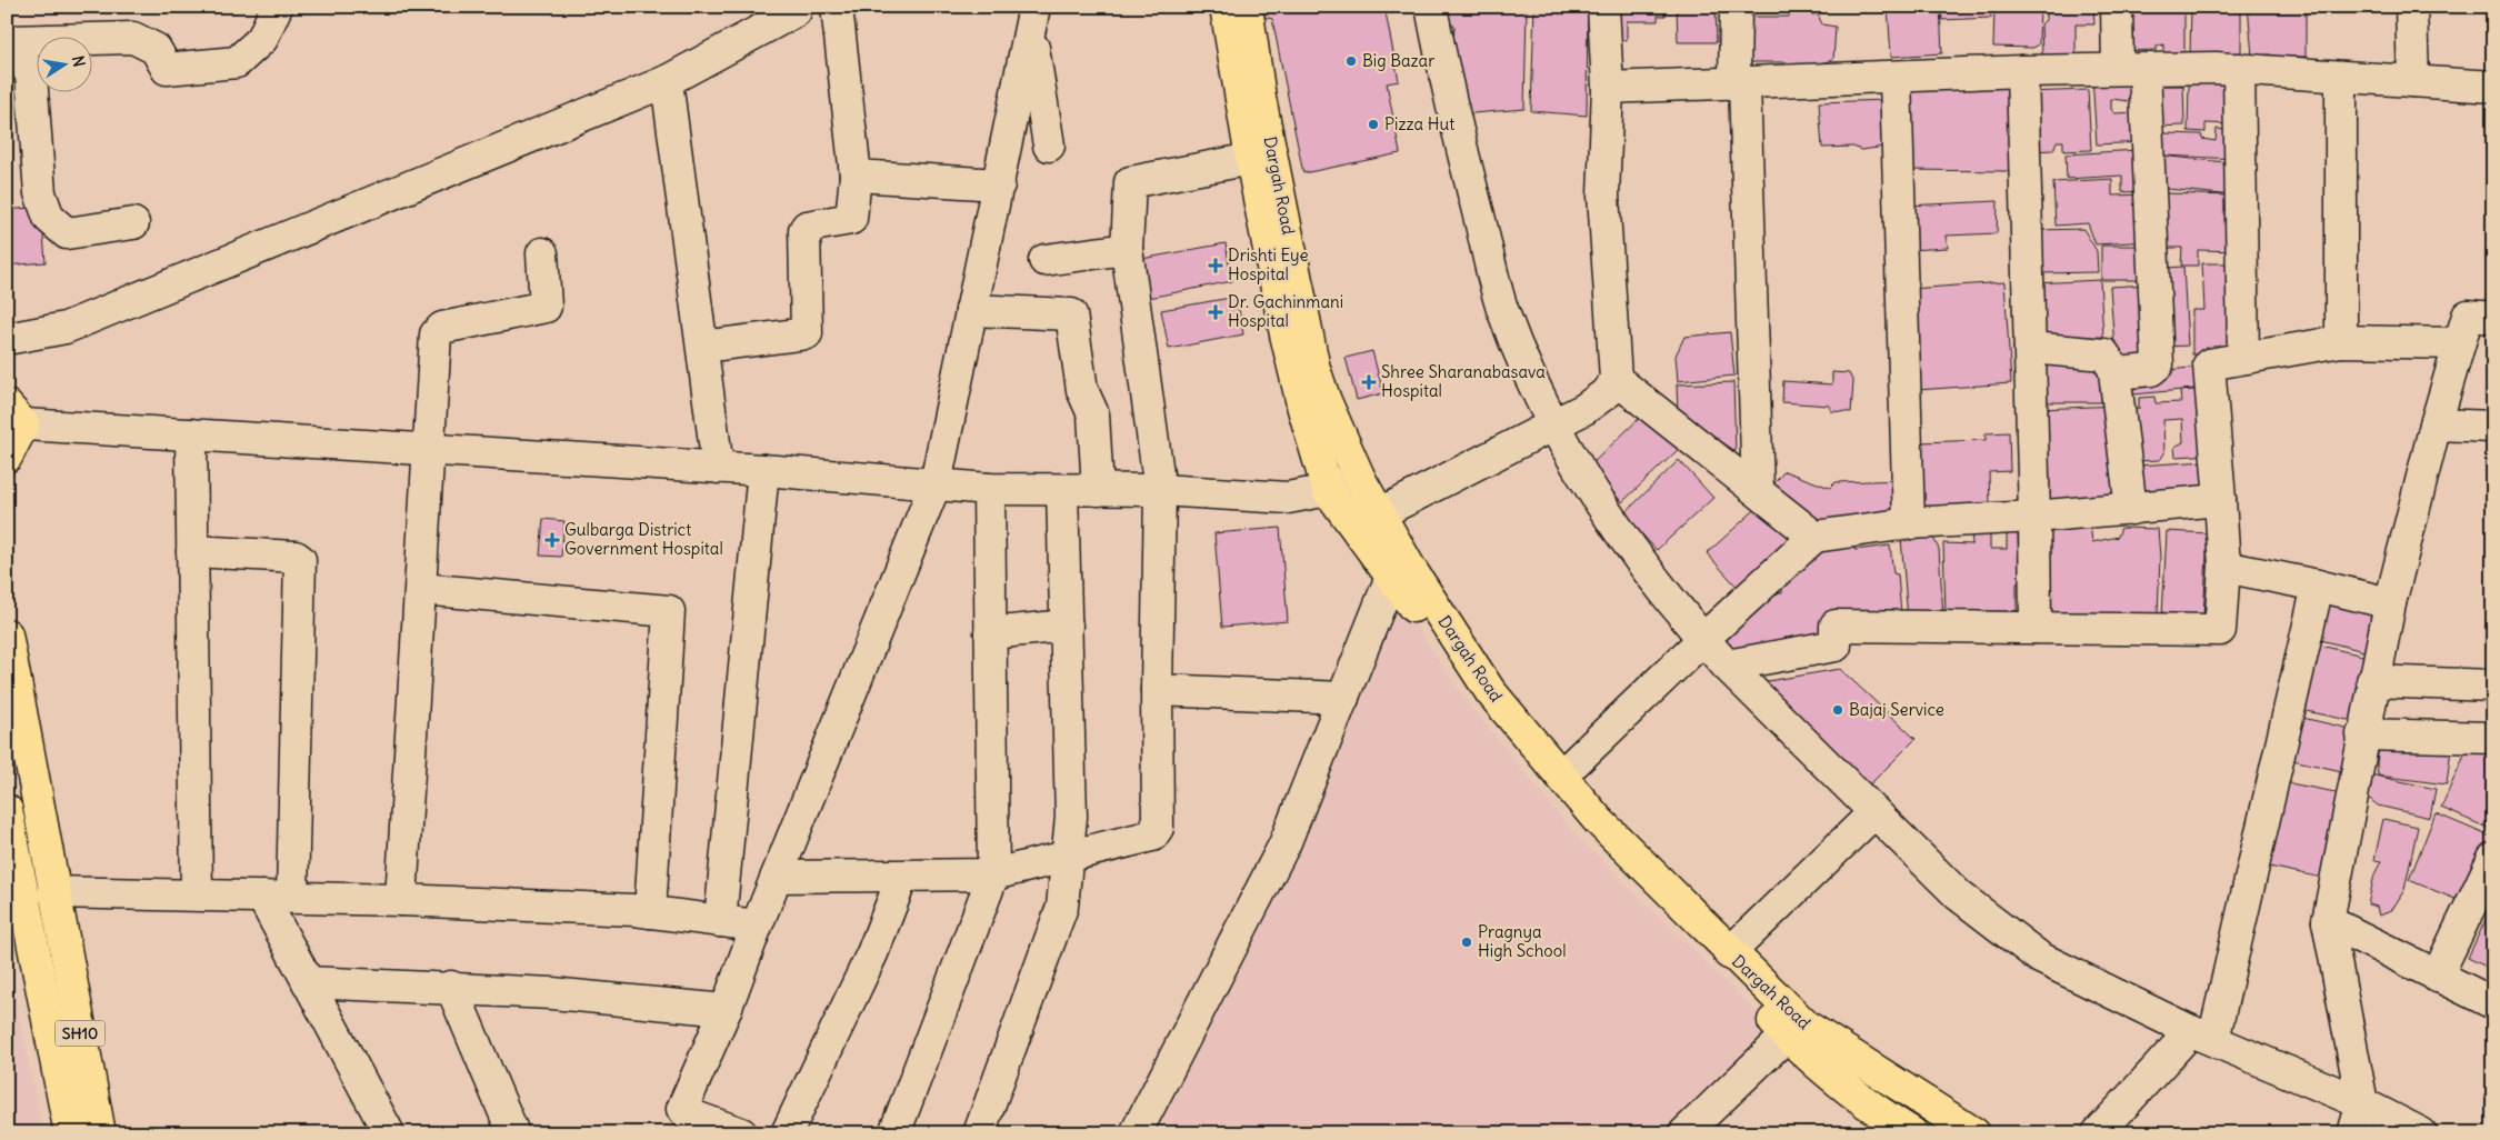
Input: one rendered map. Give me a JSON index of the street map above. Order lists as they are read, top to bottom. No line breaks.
{"streets":{"main road":["Dargah Road","SH10"]},"places":{"other":["Big Bazar","Pizza Hut","Bajaj Service","Pragnya High School"],"health":["Drishti Eye Hospital","Dr. Gachinmani Hospital","Shree Sharanabasava Hospital","Gulbarga District Government Hospital"]},"north":"right"}
